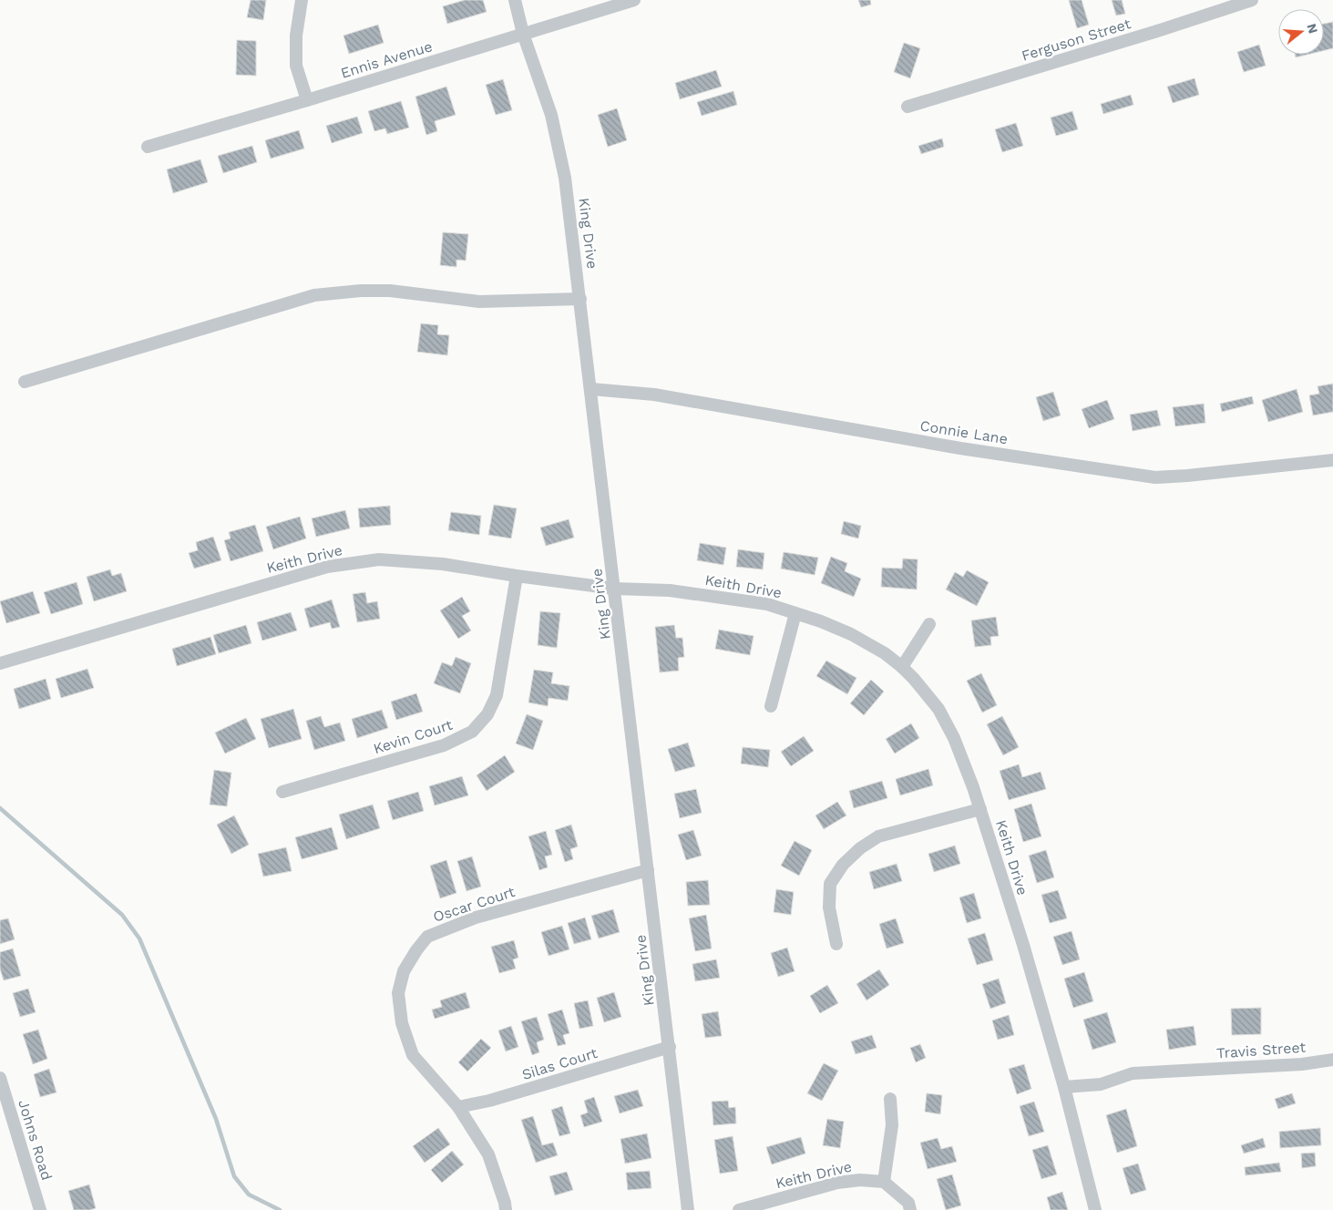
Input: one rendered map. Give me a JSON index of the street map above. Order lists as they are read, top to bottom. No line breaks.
{"streets":{"street":["Ferguson Street","Ennis Avenue","King Drive","Connie Lane","Keith Drive","Kevin Court","Oscar Court","Travis Street","Silas Court","Johns Road"]},"crossings":[["Ennis Avenue","King Drive"],["King Drive","Connie Lane"],["King Drive","Keith Drive"],["King Drive","Oscar Court"],["King Drive","Silas Court"],["Keith Drive","Kevin Court"],["Keith Drive","Travis Street"],["Oscar Court","Silas Court"]],"north":"right"}
